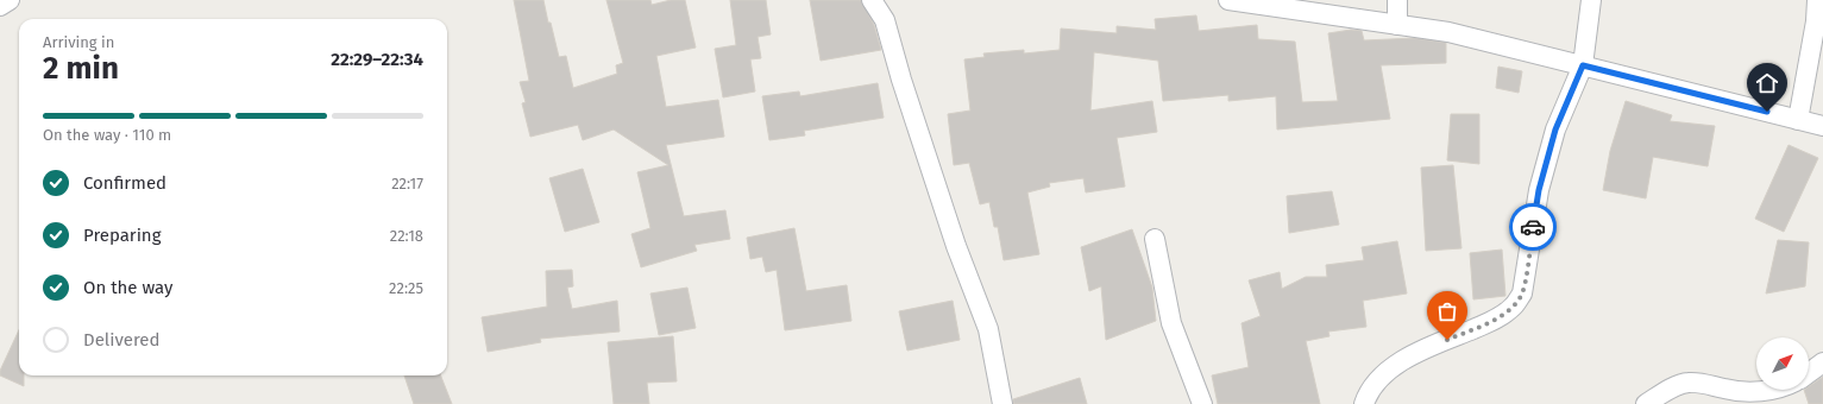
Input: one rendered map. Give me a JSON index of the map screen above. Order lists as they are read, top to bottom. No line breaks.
{"north":"top right","page":{"heading":["2 min","Arriving in","22:29–22:34"],"bar":"On the way · 110 m","list":[["Confirmed","22:17"],["Preparing","22:18"],["On the way","22:25"],"Delivered"]}}
